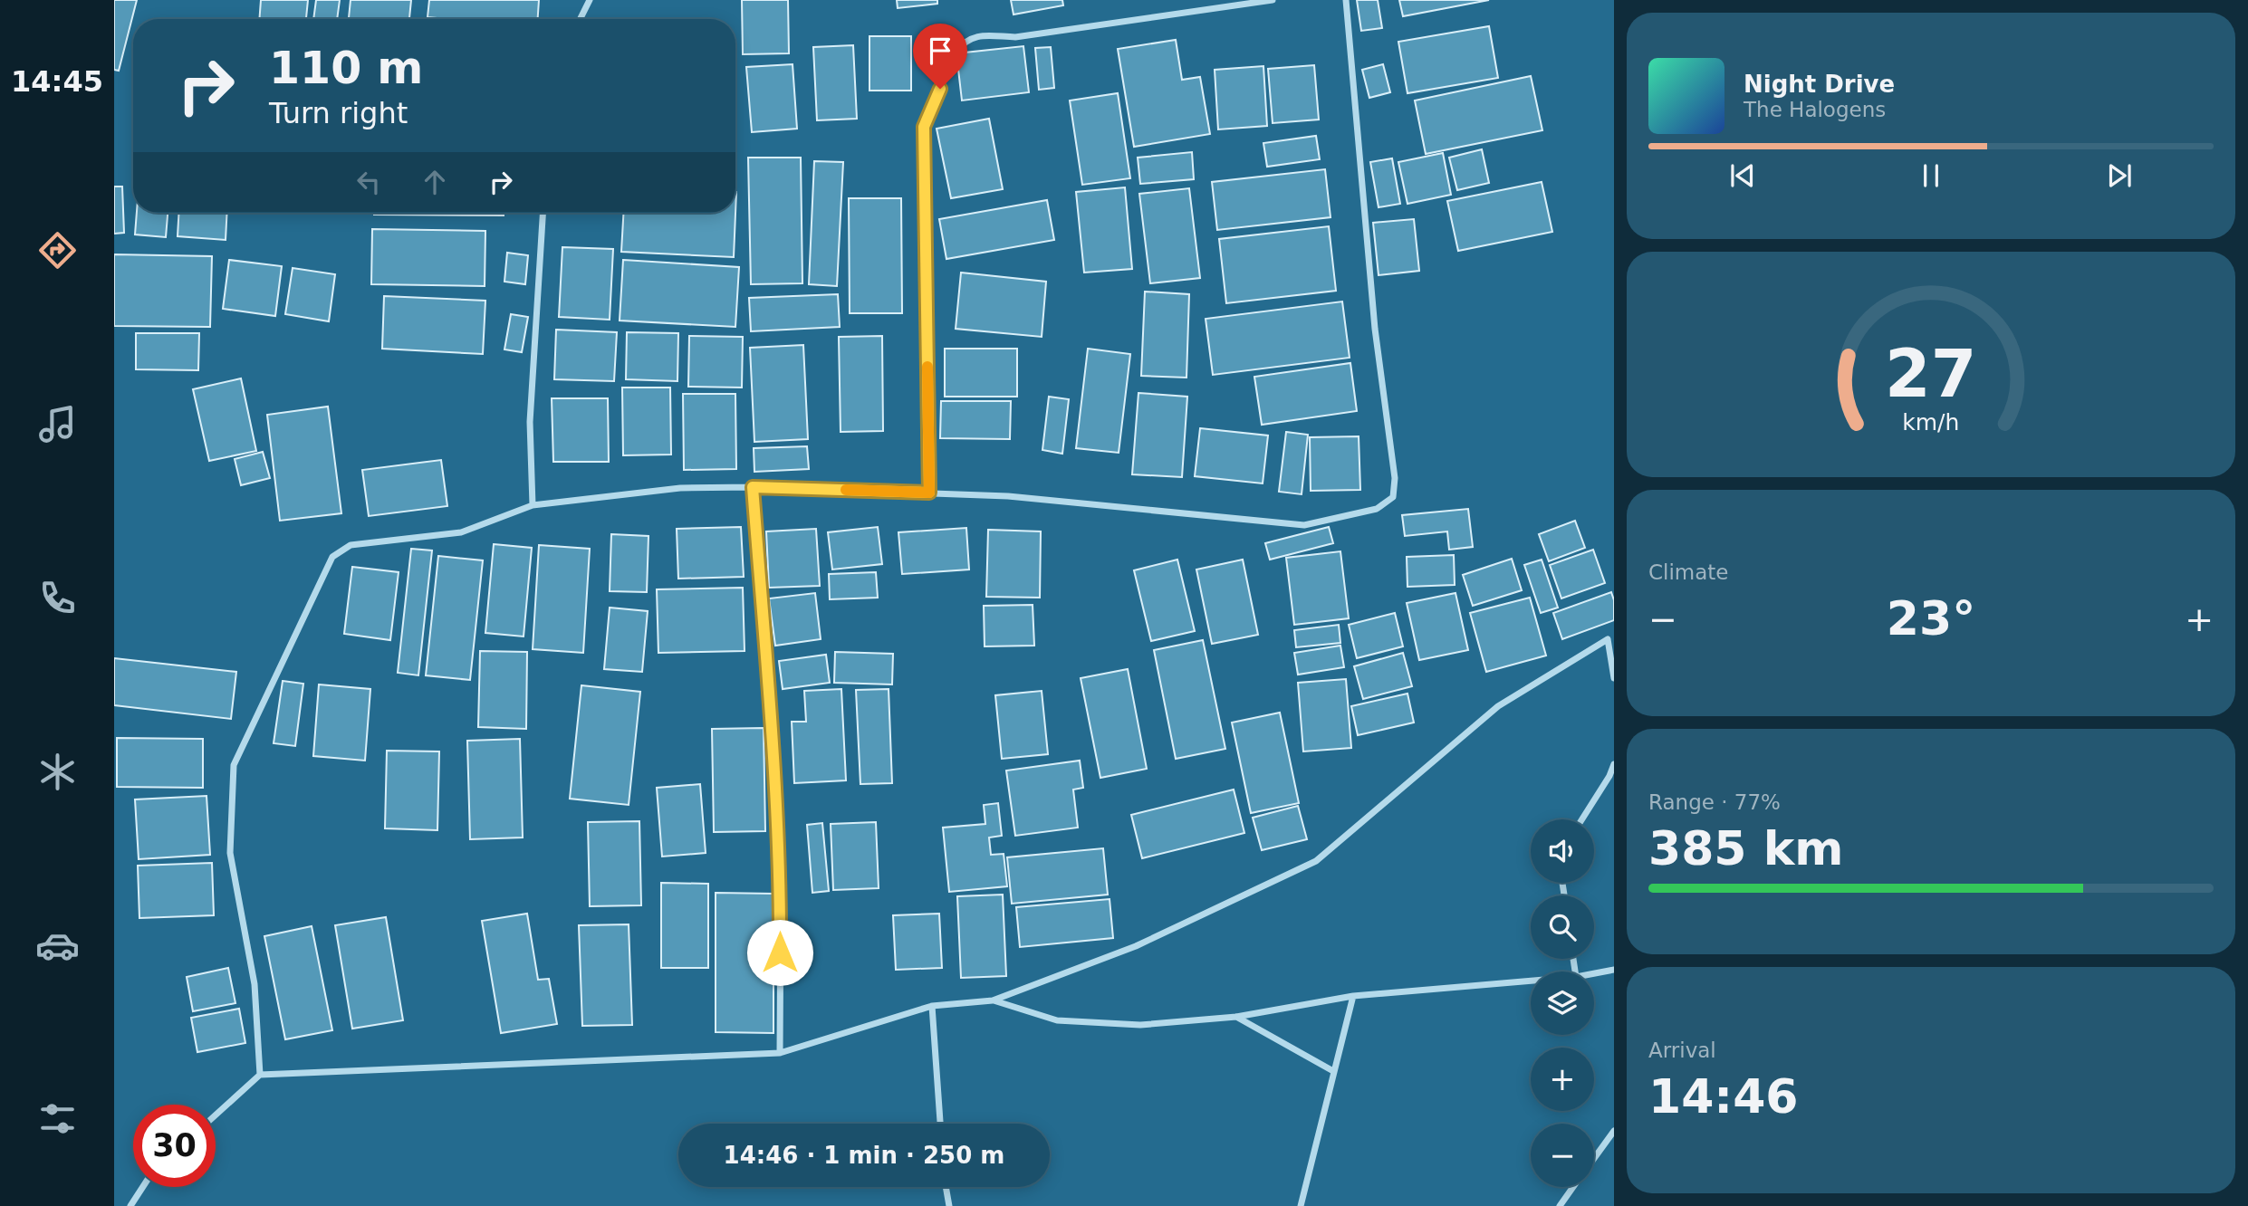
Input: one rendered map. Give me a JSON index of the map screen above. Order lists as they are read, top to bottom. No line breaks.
{"page":{"tabs":"14:45","turn":["110 m","Turn right"],"song":["Night Drive","The Halogens"],"tile":["Climate",["Range · 77%","385 km"],["Arrival","14:46"]],"heat":["−","23°","+"],"map_buttons":["+","−"],"limit":"30","trip":"14:46 · 1 min · 250 m","gauge":["27","km/h"]}}
